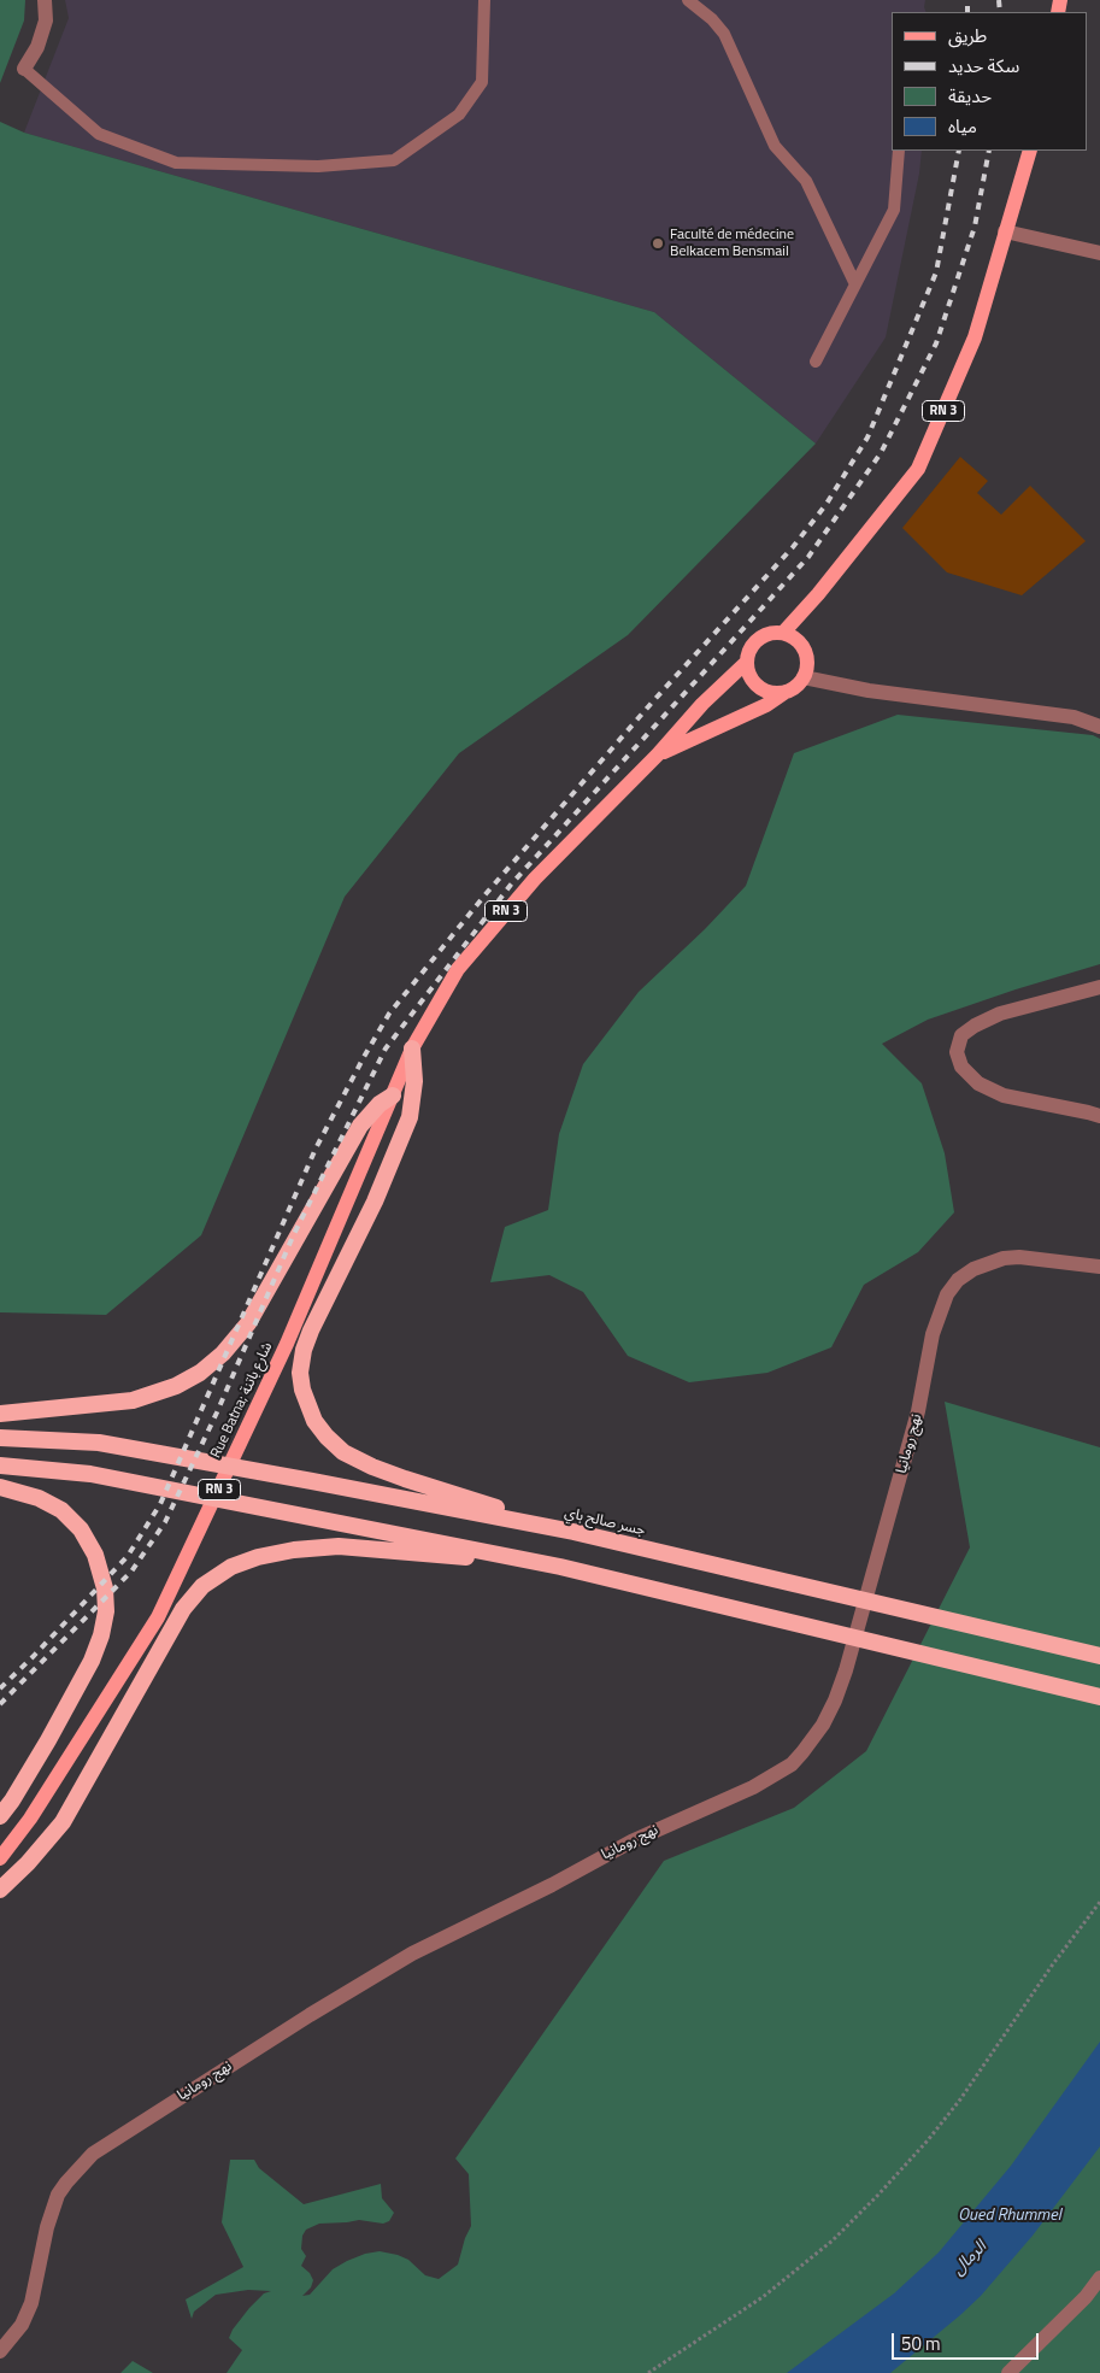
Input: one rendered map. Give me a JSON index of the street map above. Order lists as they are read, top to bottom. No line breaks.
{"streets":{"highway":["جسر صالح باي"],"main road":["RN 3","Rue Batna; شارع باتنة"],"street":["نهج رومانيا"]},"crossings":[["RN 3","Rue Batna; شارع باتنة"]],"water":["Oued Rhummel","الرمال"],"places":["Faculté de médecine Belkacem Bensmail"],"legend":["طريق","سكة حديد","حديقة","مياه"],"scale_bar":"50 m"}
